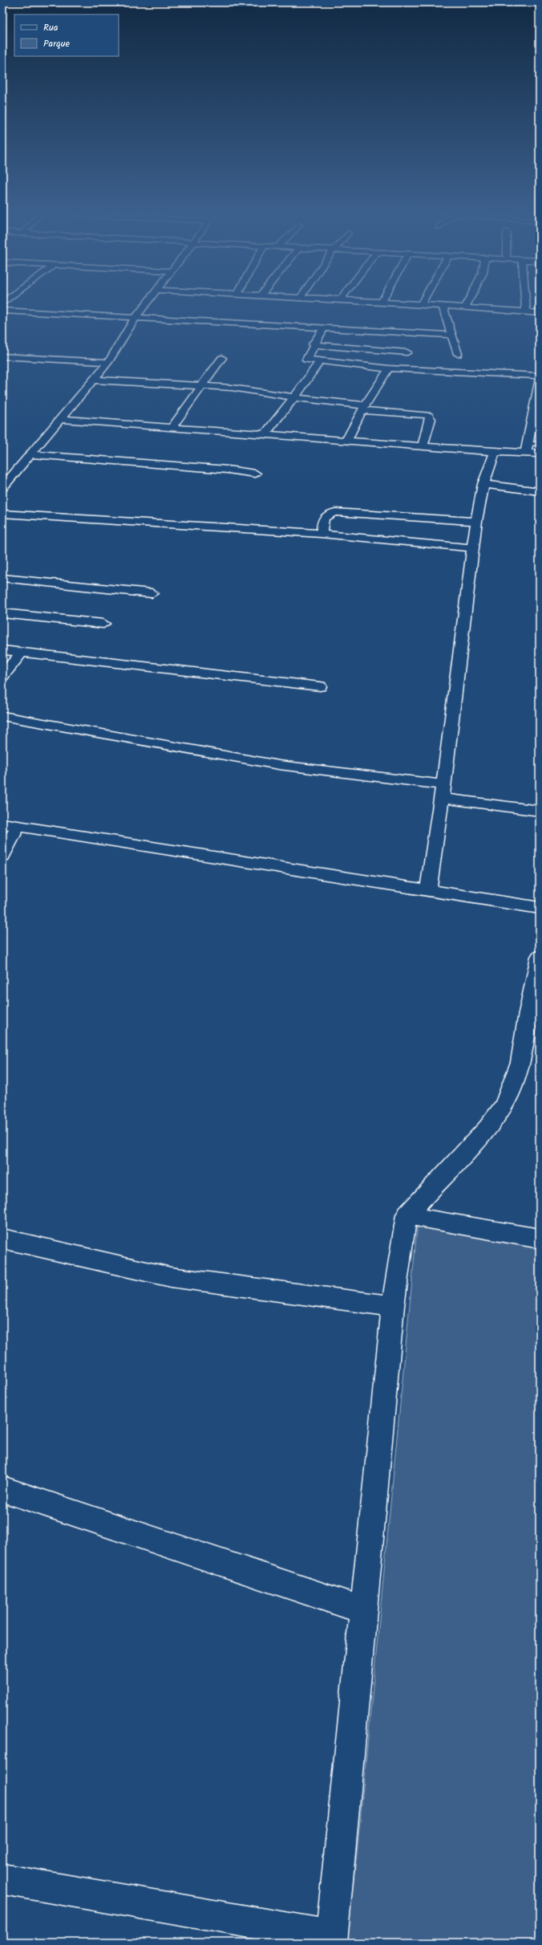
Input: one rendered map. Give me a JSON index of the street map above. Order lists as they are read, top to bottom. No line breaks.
{"legend":["Rua","Parque"]}
